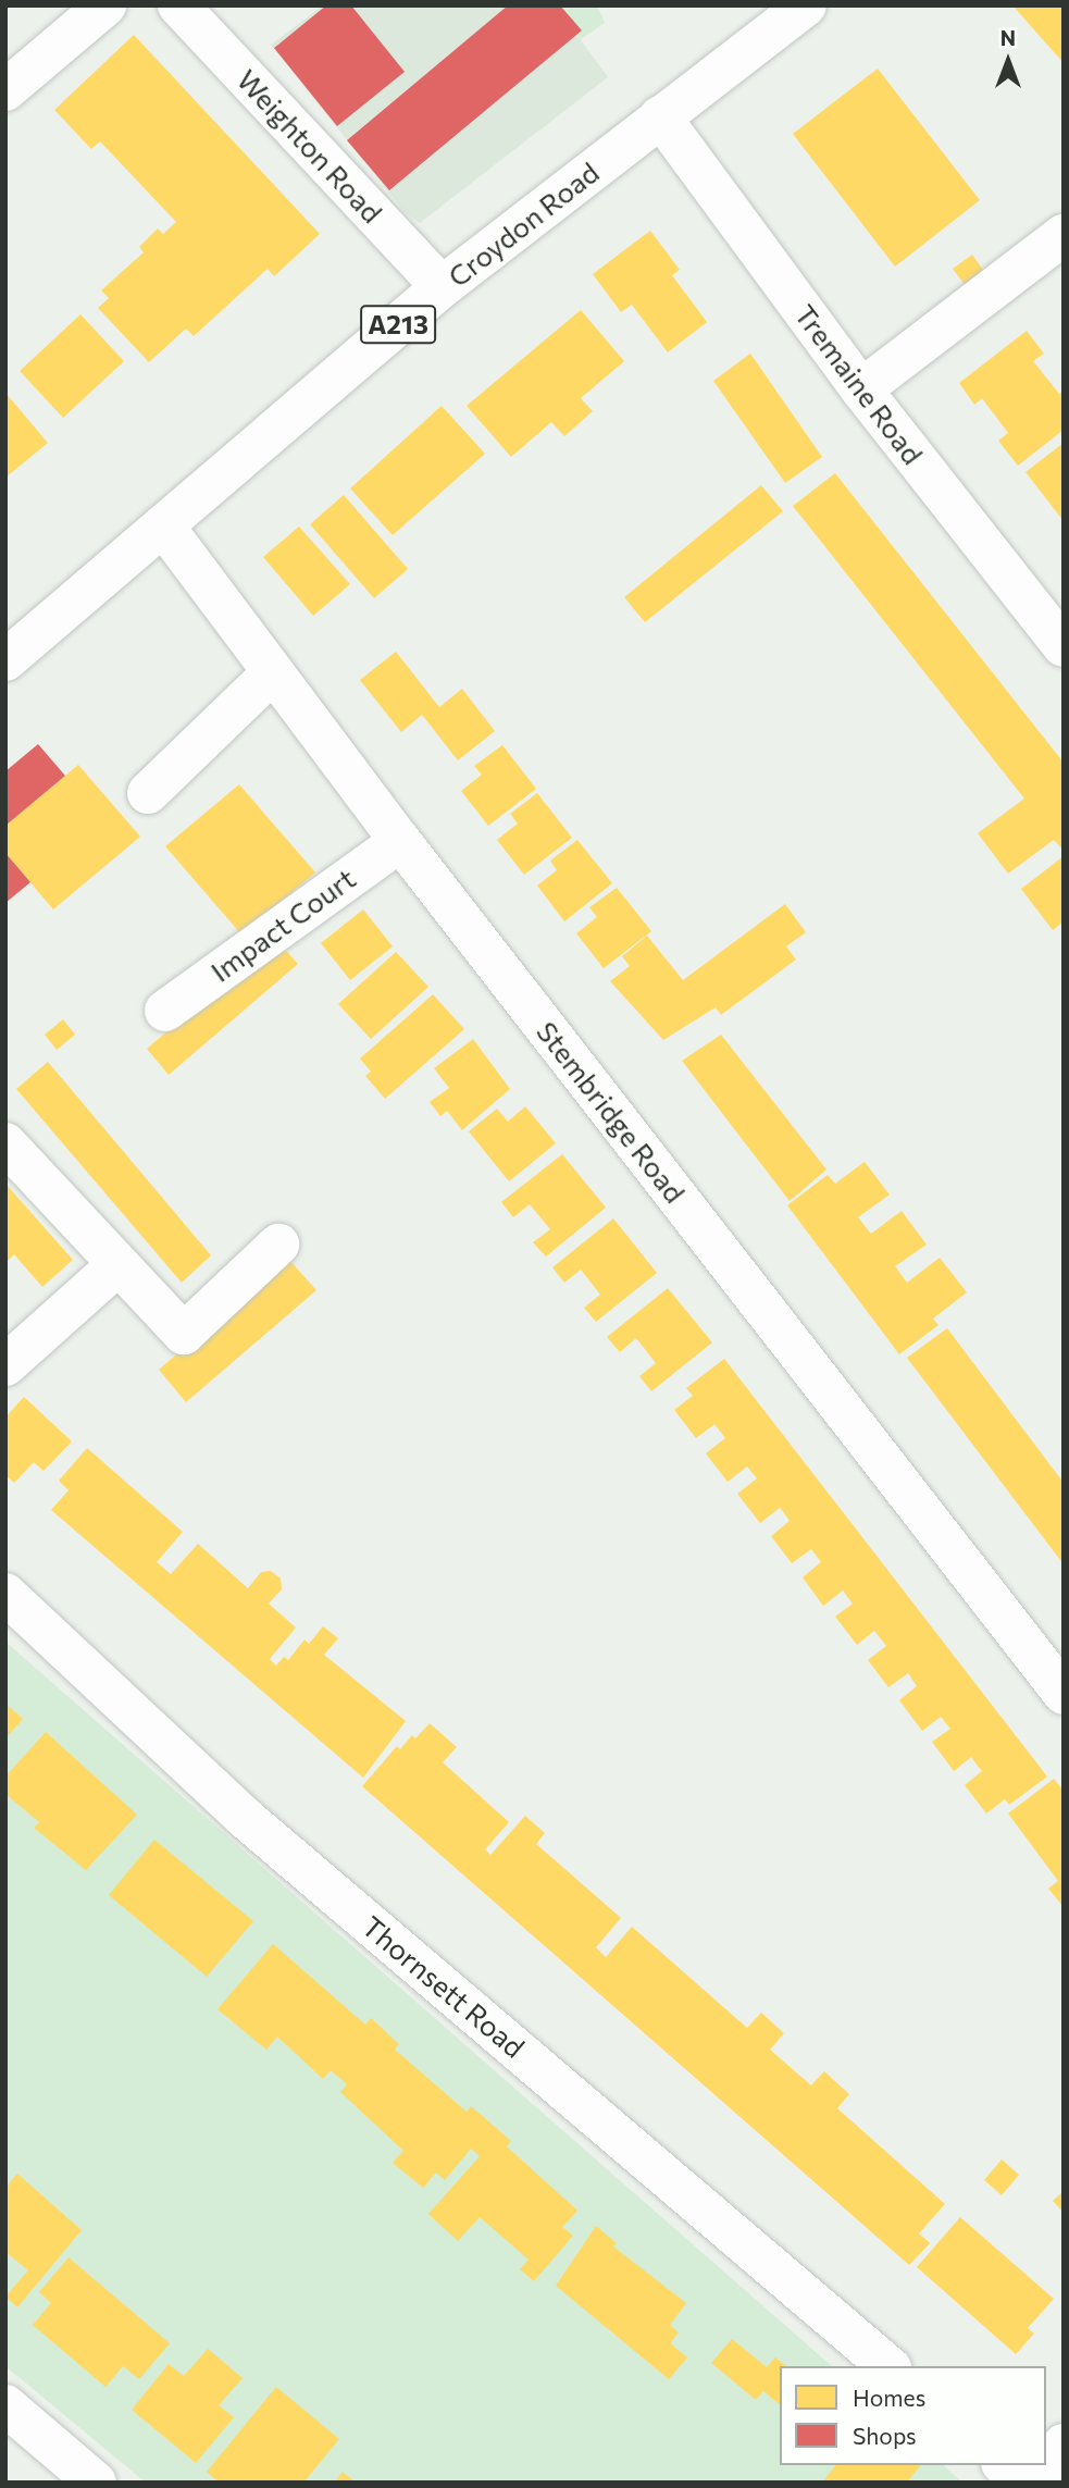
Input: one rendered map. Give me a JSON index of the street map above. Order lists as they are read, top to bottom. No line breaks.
{"streets":{"street":["Weighton Road","Croydon Road","A213","Tremaine Road","Impact Court","Stembridge Road","Thornsett Road"]},"crossings":[["Weighton Road","Croydon Road"],["Croydon Road","Tremaine Road"],["Croydon Road","Stembridge Road"],["Impact Court","Stembridge Road"]],"legend":["Homes","Shops"],"north":"top"}
